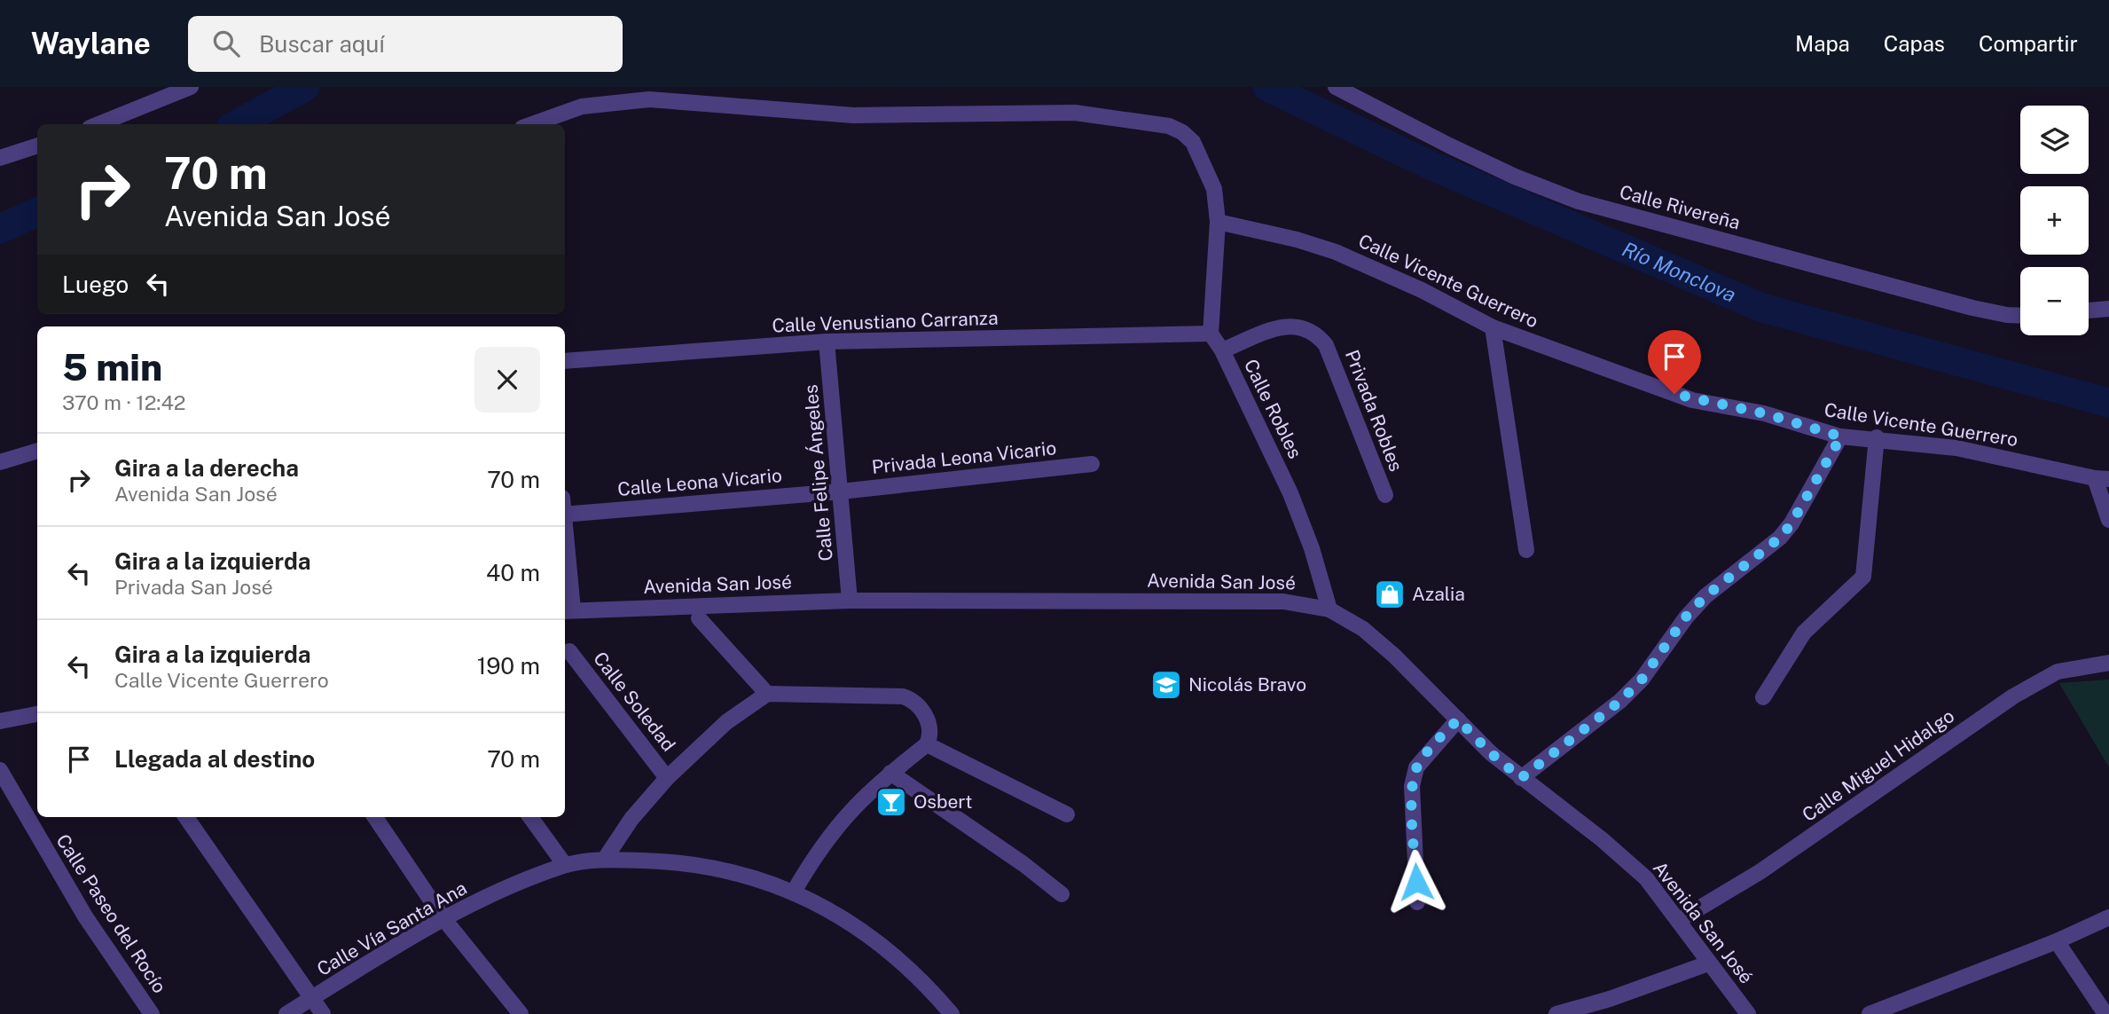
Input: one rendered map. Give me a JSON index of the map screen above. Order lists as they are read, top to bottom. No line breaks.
{"streets":{"street":["Calle Rivereña","Calle Vicente Guerrero","Calle Venustiano Carranza","Calle Robles","Privada Robles","Privada Leona Vicario","Calle Felipe Ángeles","Calle Leona Vicario","Avenida San José","Calle Soledad","Calle Miguel Hidalgo","Calle Paseo del Rocío","Calle Vía Santa Ana"]},"crossings":[["Calle Venustiano Carranza","Calle Robles"],["Calle Venustiano Carranza","Calle Felipe Ángeles"],["Calle Robles","Privada Robles"],["Calle Robles","Avenida San José"],["Privada Leona Vicario","Calle Felipe Ángeles"],["Privada Leona Vicario","Calle Leona Vicario"],["Calle Felipe Ángeles","Calle Leona Vicario"],["Calle Felipe Ángeles","Avenida San José"],["Avenida San José","Calle Miguel Hidalgo"]],"water":["Río Monclova"],"places":{"shop":["Azalia"],"school or university":["Nicolás Bravo"],"bar":["Osbert"]},"page":{"header":"Waylane","search":"Buscar aquí","nav":["Mapa","Capas","Compartir"],"map_buttons":["+","−"],"turn":["70 m","Avenida San José"],"then":"Luego","heading":["5 min","370 m · 12:42"],"list":[{"name":"Gira a la derecha","note":"Avenida San José","value":"70 m"},{"name":"Gira a la izquierda","note":"Privada San José","value":"40 m"},{"name":"Gira a la izquierda","note":"Calle Vicente Guerrero","value":"190 m"},{"name":"Llegada al destino","value":"70 m"}]}}
